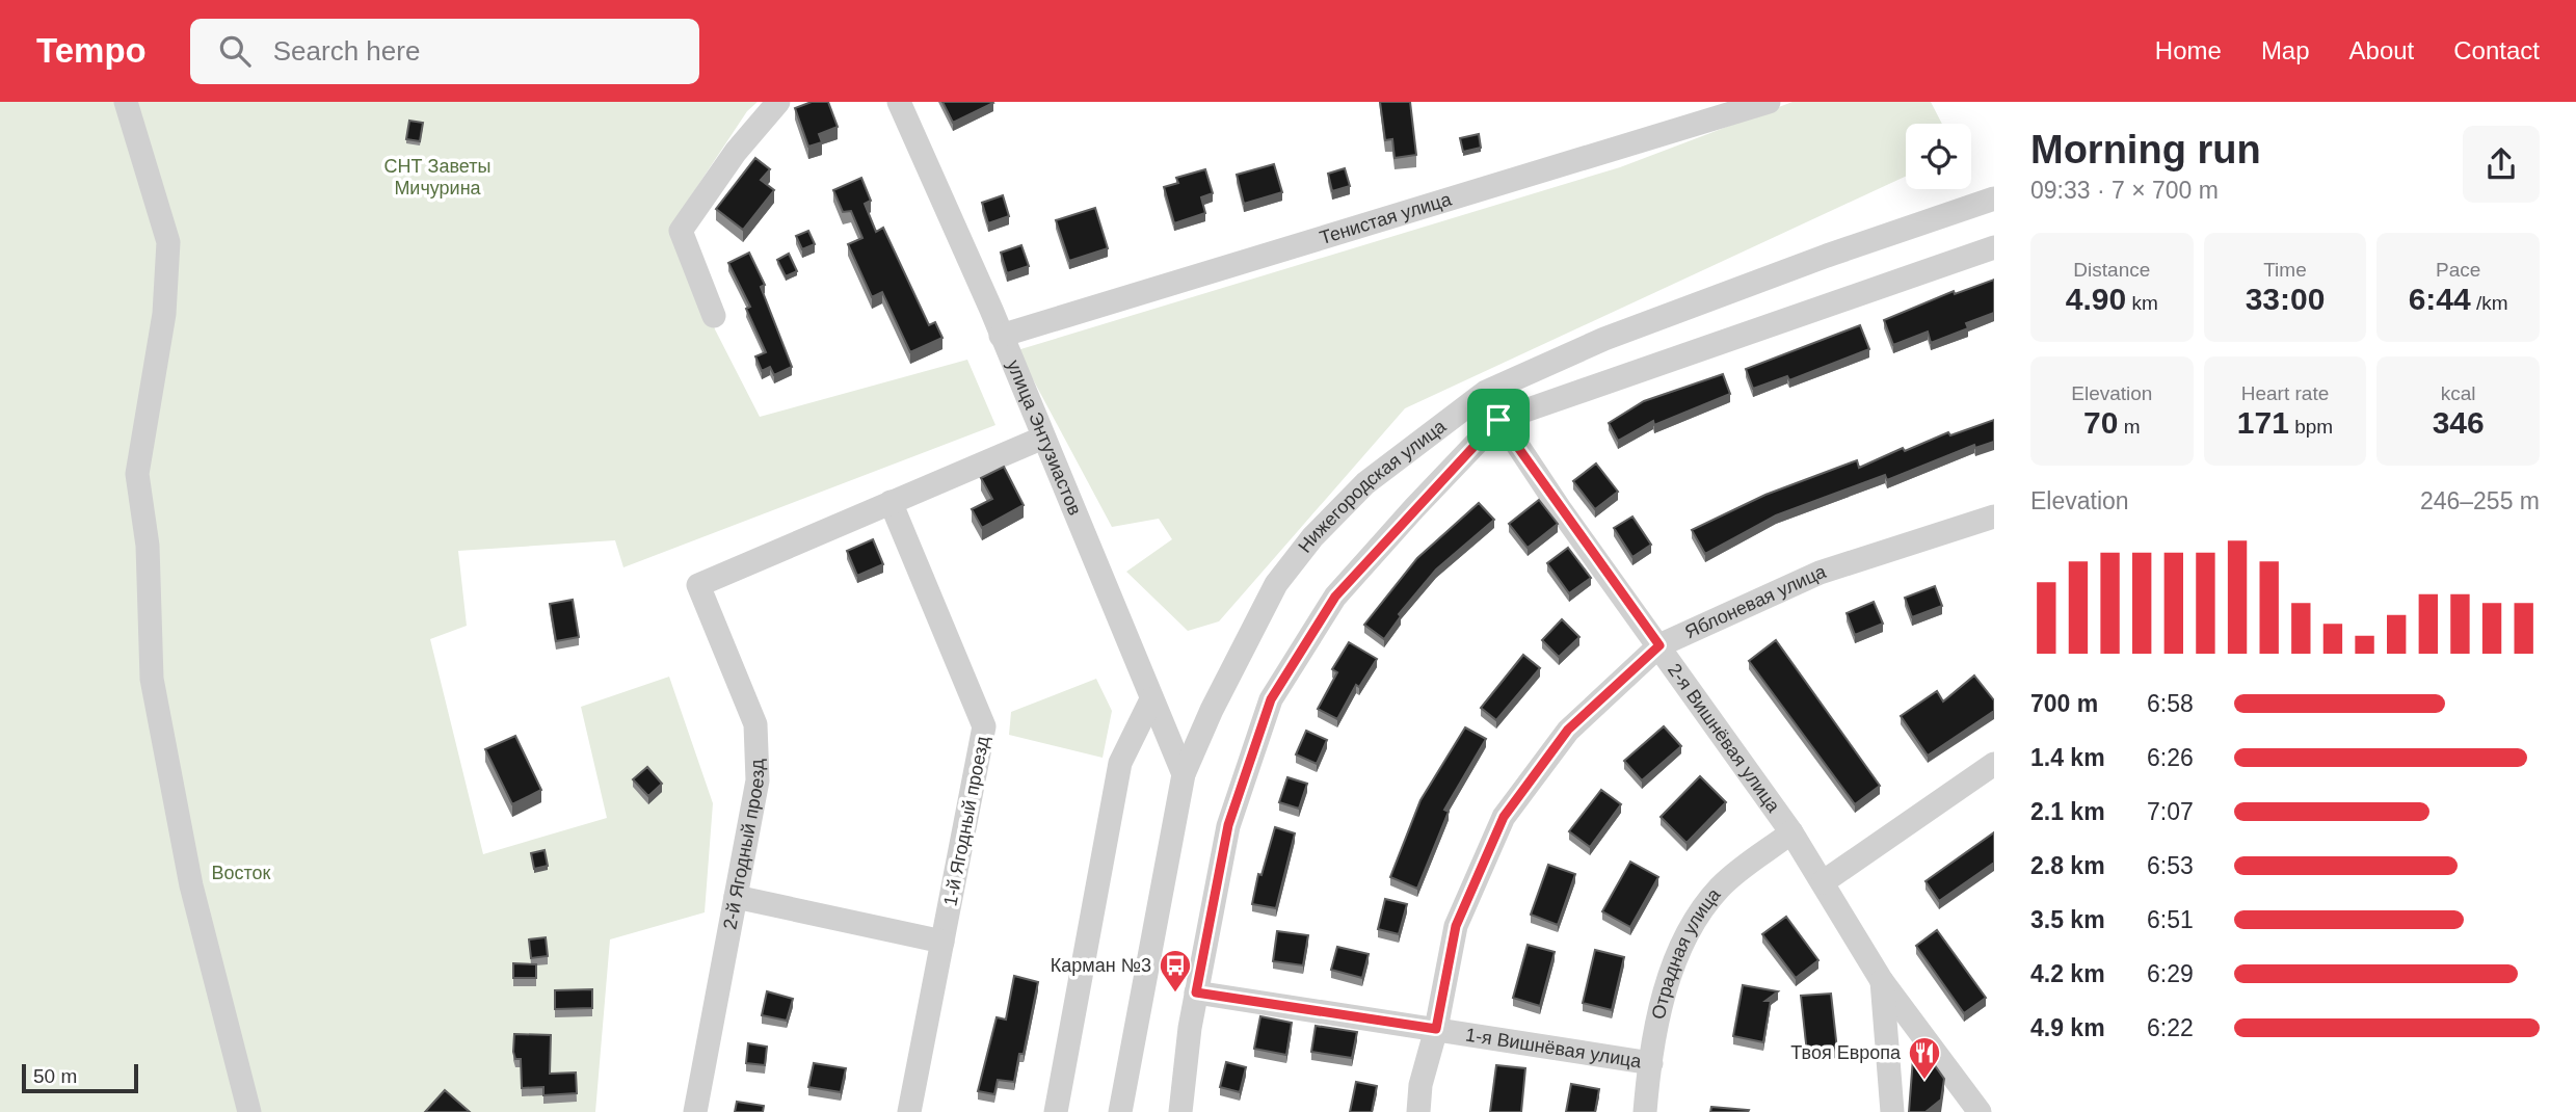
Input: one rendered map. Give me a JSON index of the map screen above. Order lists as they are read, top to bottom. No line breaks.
{"streets":{"street":["Тенистая улица","улица Энтузиастов","Нижегородская улица","Яблоневая улица","2-я Вишнёвая улица","1-й Ягодный проезд","2-й Ягодный проезд","Отрадная улица","1-я Вишнёвая улица"]},"crossings":[["Тенистая улица","улица Энтузиастов"],["улица Энтузиастов","Нижегородская улица"],["Нижегородская улица","2-я Вишнёвая улица"],["Яблоневая улица","2-я Вишнёвая улица"],["Яблоневая улица","1-я Вишнёвая улица"],["2-я Вишнёвая улица","Отрадная улица"],["1-й Ягодный проезд","2-й Ягодный проезд"],["Отрадная улица","1-я Вишнёвая улица"]],"parks":["СНТ Заветы Мичурина","Восток"],"places":{"bus stop":["Карман №3"],"restaurant":["Твоя Европа"]},"scale_bar":"50 m","page":{"header":"Tempo","search":"Search here","nav":["Home","Map","About","Contact"],"heading":["Morning run","09:33 · 7 × 700 m"],"stats":[["Distance","4.90 km"],["Time","33:00"],["Pace","6:44 /km"],["Elevation","70 m"],["Heart rate","171 bpm"],["kcal","346"]],"chart":["Elevation","246–255 m"],"list":[{"name":"700 m","note":"6:58"},{"name":"1.4 km","note":"6:26"},{"name":"2.1 km","note":"7:07"},{"name":"2.8 km","note":"6:53"},{"name":"3.5 km","note":"6:51"},{"name":"4.2 km","note":"6:29"},{"name":"4.9 km","note":"6:22"}],"scale":"50 m"}}
